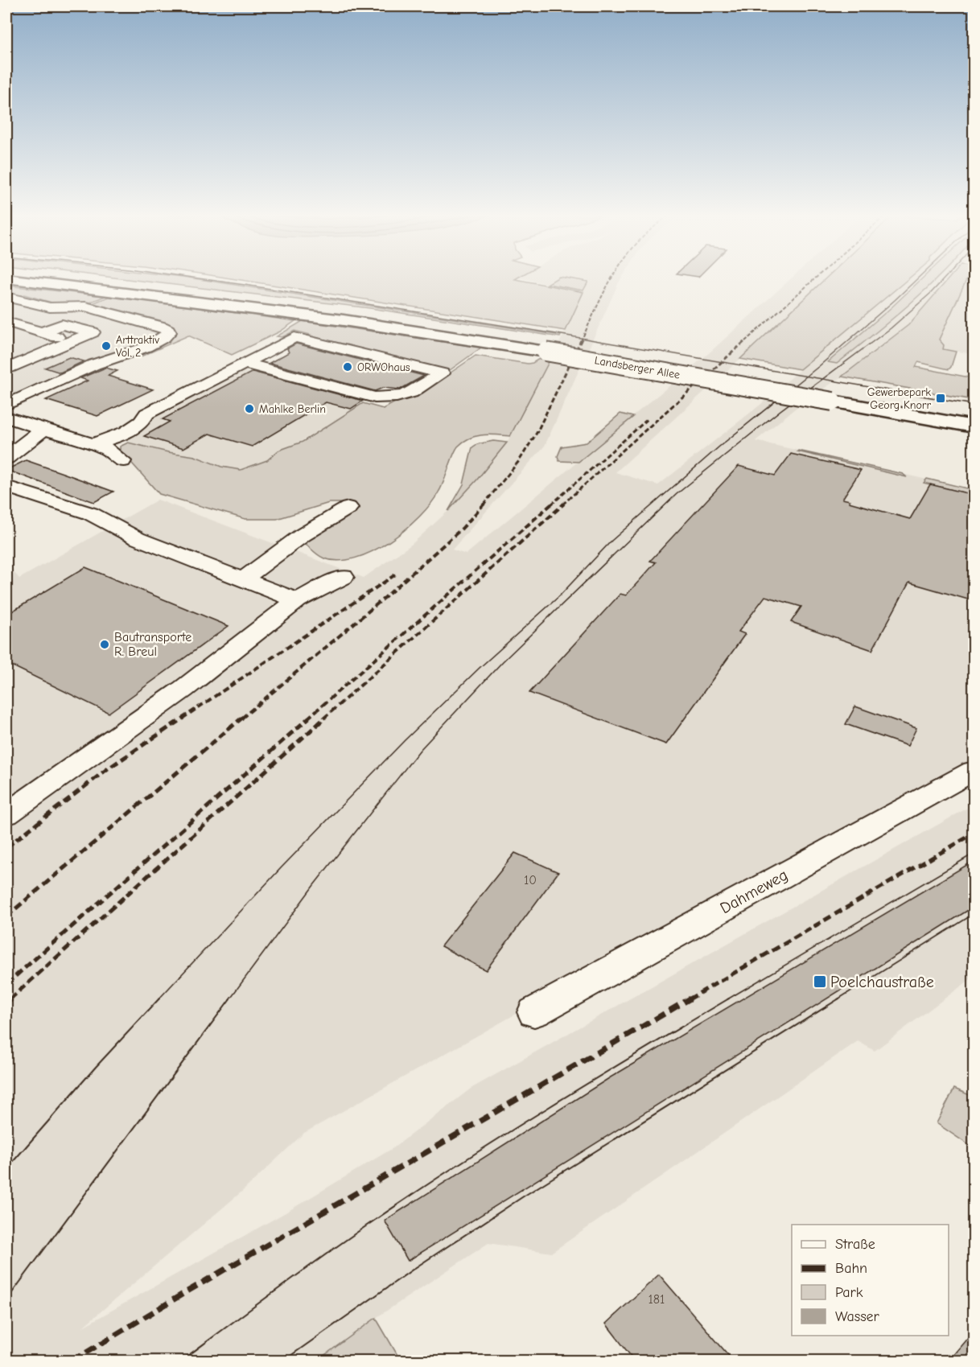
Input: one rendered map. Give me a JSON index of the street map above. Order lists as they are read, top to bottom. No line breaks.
{"streets":{"main road":["Landsberger Allee"],"street":["Dahmeweg"]},"places":{"other":["Arttraktiv Vol. 2","ORWOhaus","Mahlke Berlin","Bautransporte R. Breul"],"transit":["Gewerbepark Georg Knorr","Poelchaustraße"]},"house_numbers":["10","181"],"legend":["Straße","Bahn","Park","Wasser"]}
